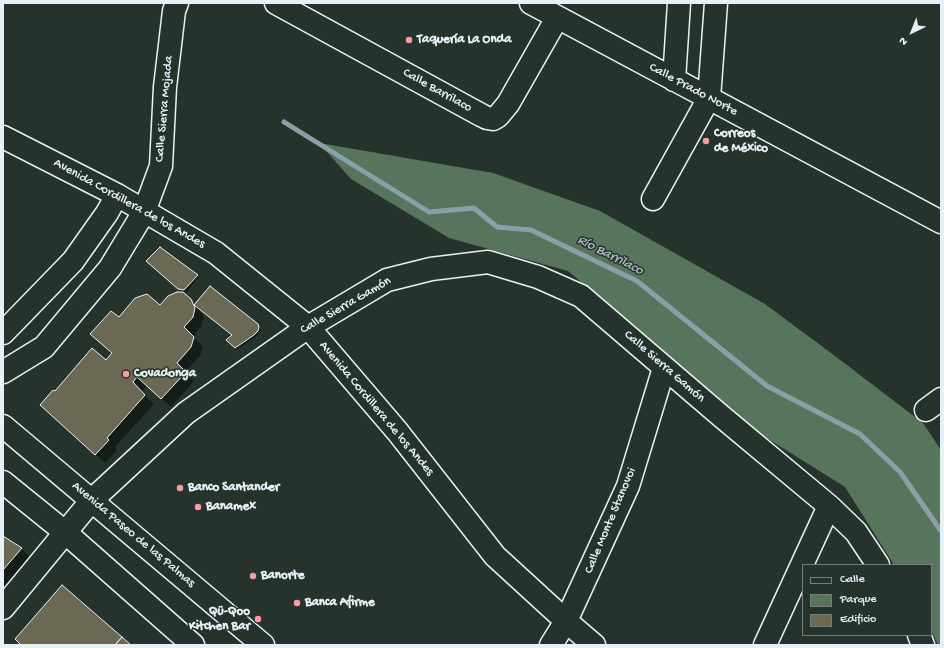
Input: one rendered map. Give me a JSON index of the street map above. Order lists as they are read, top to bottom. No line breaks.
{"streets":{"street":["Calle Prado Norte","Calle Barrilaco","Calle Sierra Mojada","Avenida Cordillera de los Andes","Calle Sierra Gamón","Calle Monte Stanovoi","Avenida Paseo de las Palmas"]},"crossings":[["Calle Prado Norte","Calle Barrilaco"],["Calle Sierra Mojada","Avenida Cordillera de los Andes"],["Avenida Cordillera de los Andes","Calle Sierra Gamón"],["Avenida Cordillera de los Andes","Calle Monte Stanovoi"],["Calle Sierra Gamón","Calle Monte Stanovoi"],["Calle Sierra Gamón","Avenida Paseo de las Palmas"]],"water":["Río Barrilaco"],"places":["Taquería La Onda","Correos de México","Covadonga","Banco Santander","Banamex","Banorte","Banca Afirme","Qü-Qoo Kitchen Bar"],"legend":["Calle","Parque","Edificio"],"north":"bottom left"}
